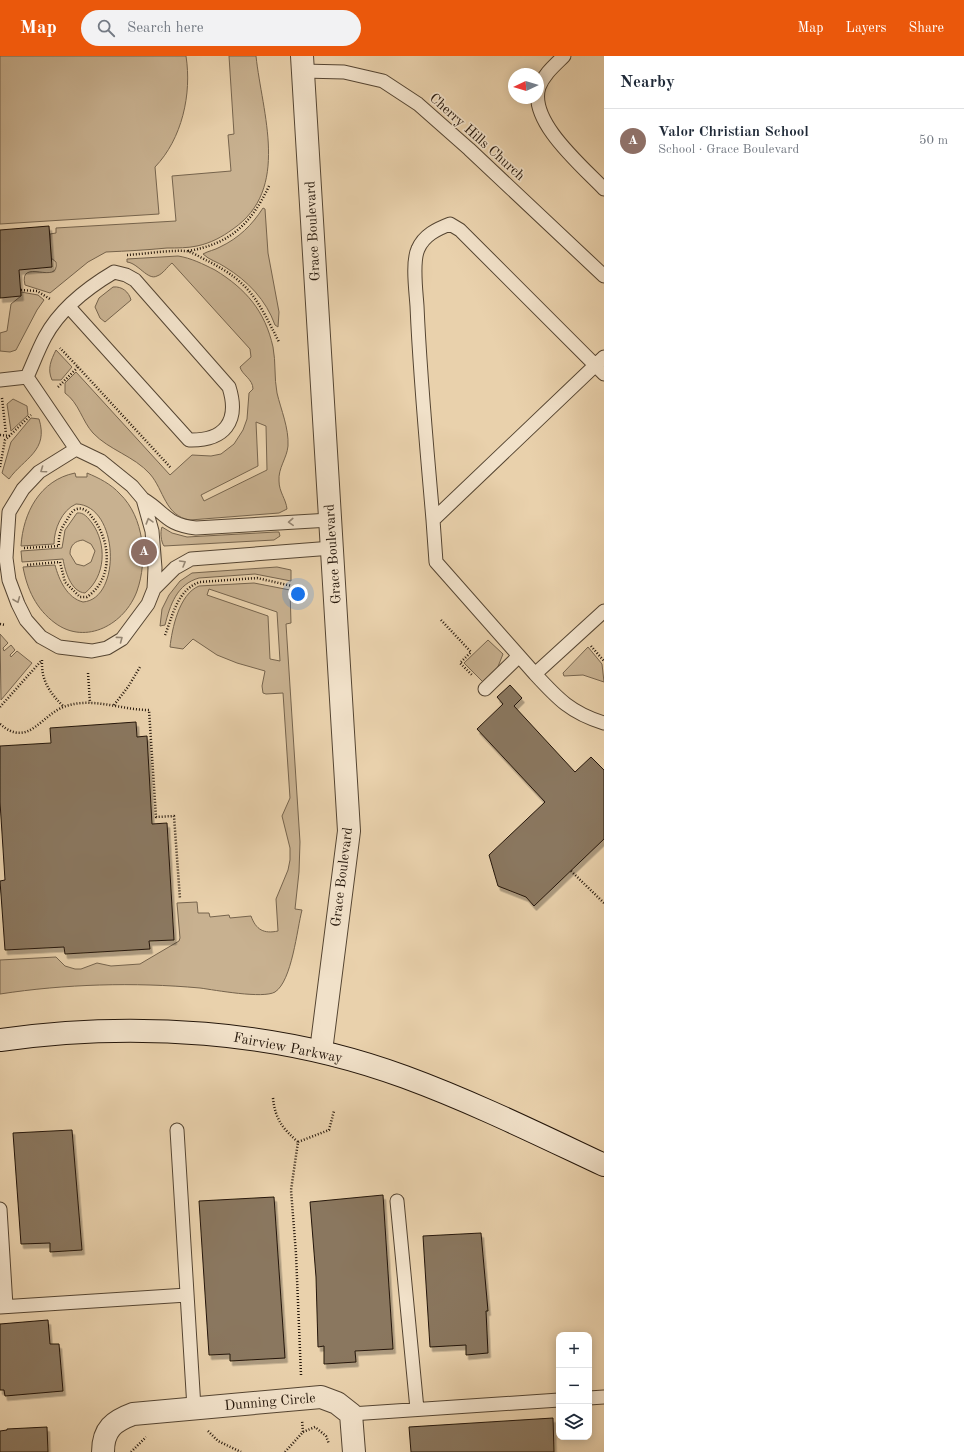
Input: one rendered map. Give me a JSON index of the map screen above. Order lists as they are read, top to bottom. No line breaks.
{"streets":{"street":["Grace Boulevard","Fairview Parkway","Dunning Circle"],"lane":["Cherry Hills Church"]},"crossings":[["Cherry Hills Church","Grace Boulevard"],["Grace Boulevard","Fairview Parkway"]],"north":"left","page":{"header":"Map","search":"Search here","nav":["Map","Layers","Share"],"heading":"Nearby","list":[{"mark":"A","name":"Valor Christian School","note":"School · Grace Boulevard","value":"50 m"}],"pins":"A","map_buttons":["+","−"]}}
